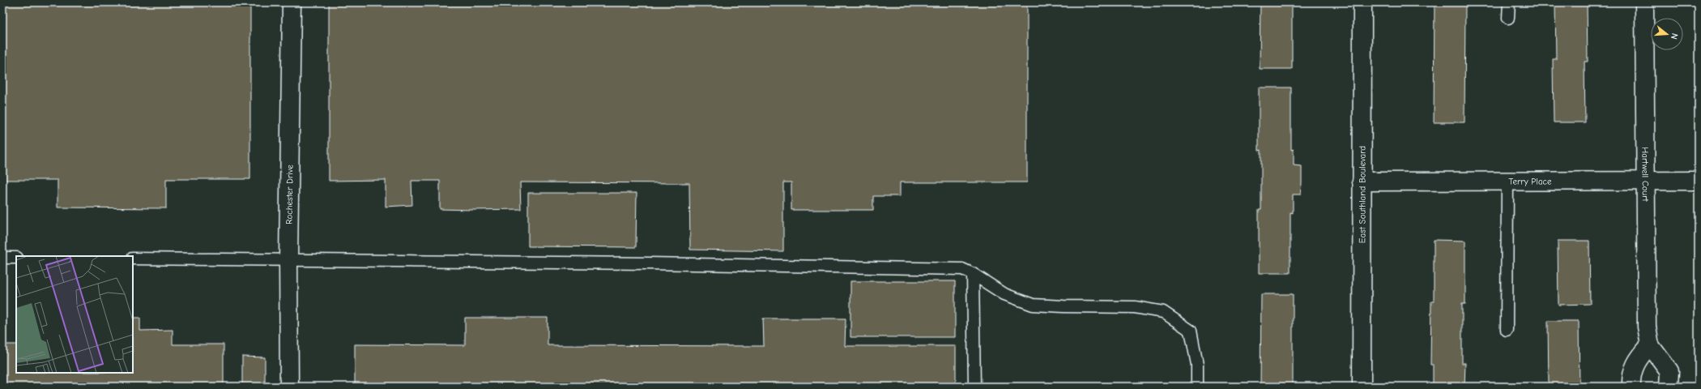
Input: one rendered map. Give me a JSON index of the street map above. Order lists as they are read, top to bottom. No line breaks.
{"streets":{"street":["Hartwell Court","Terry Place","Rochester Drive","East Southland Boulevard"]},"crossings":[["Hartwell Court","Terry Place"],["Terry Place","East Southland Boulevard"]],"north":"right"}
